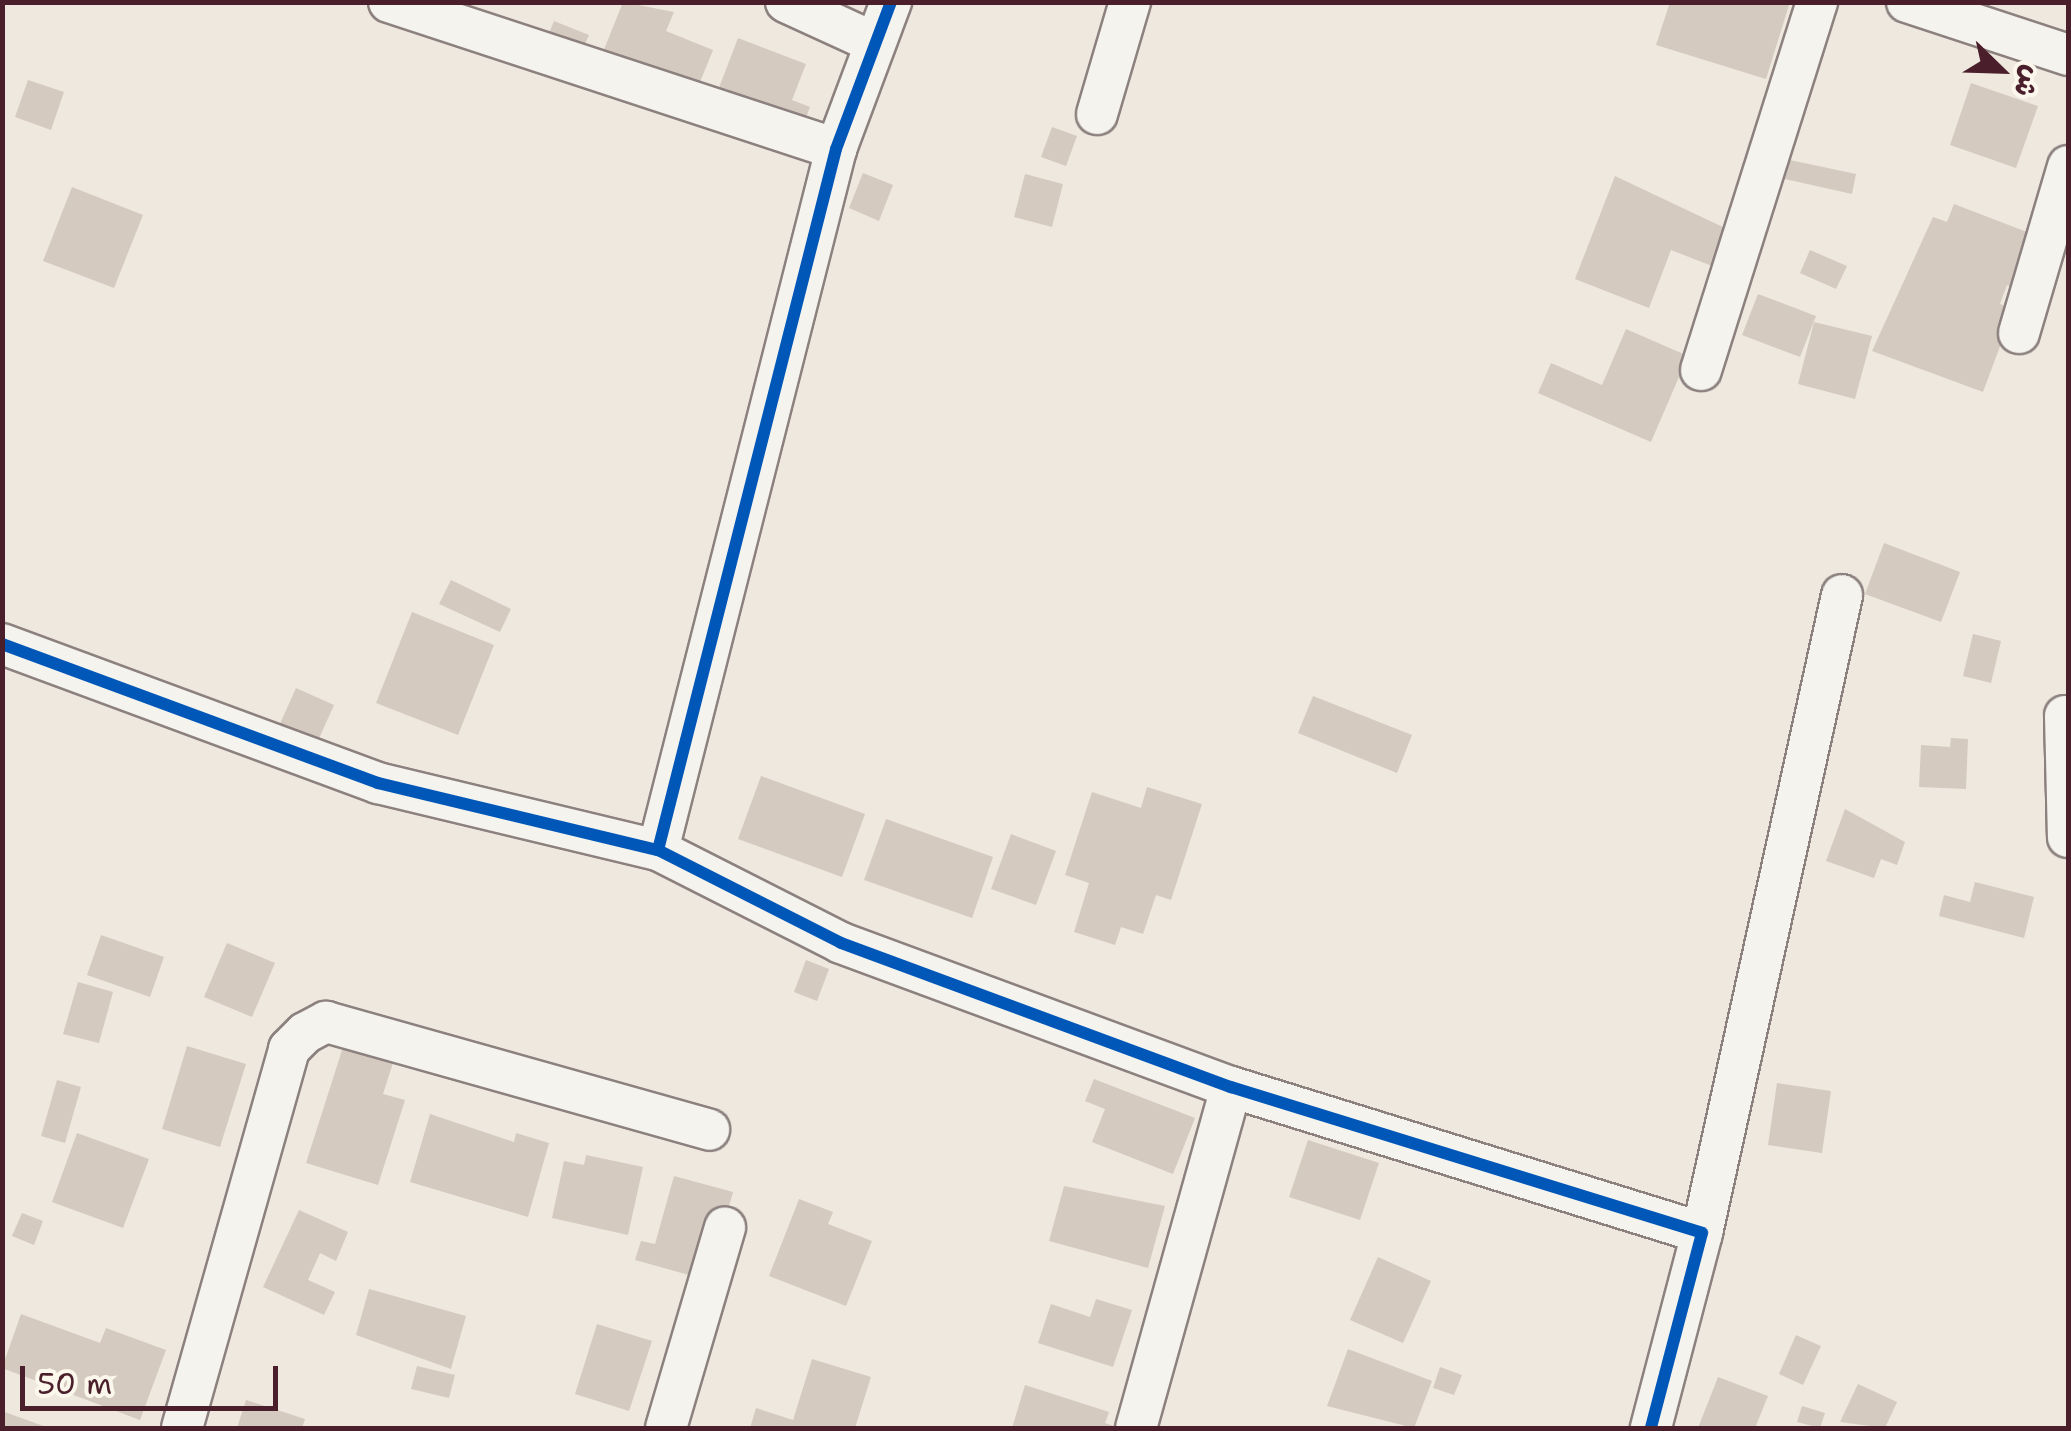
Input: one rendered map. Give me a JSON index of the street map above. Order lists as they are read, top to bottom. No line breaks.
{"scale_bar":"50 m","north":"bottom right"}
